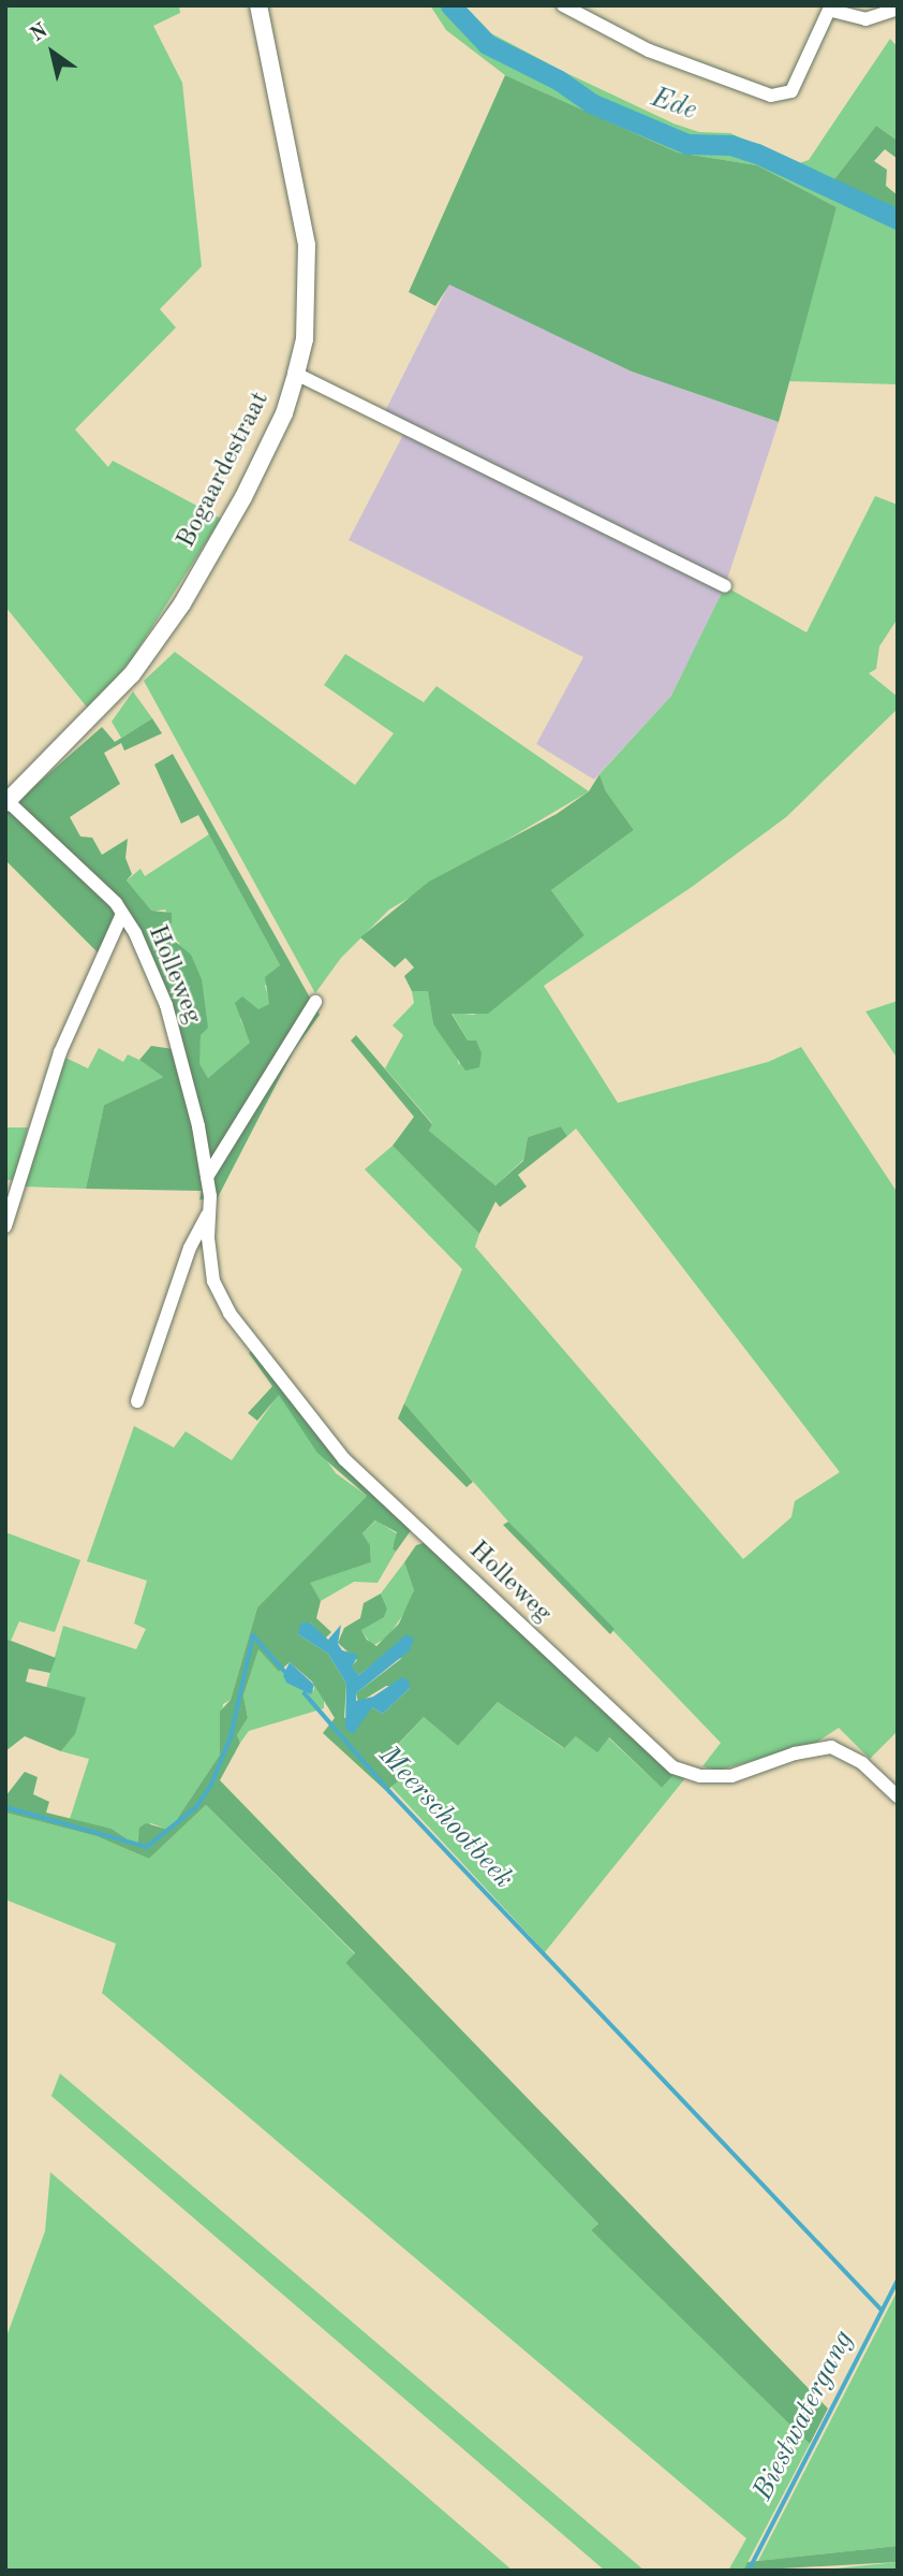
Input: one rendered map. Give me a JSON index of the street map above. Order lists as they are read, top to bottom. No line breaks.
{"streets":{"street":["Bogaardestraat","Holleweg"]},"crossings":[["Bogaardestraat","Holleweg"]],"water":["Ede","Meerschootbeek","Biestwatergang"],"north":"top left"}
